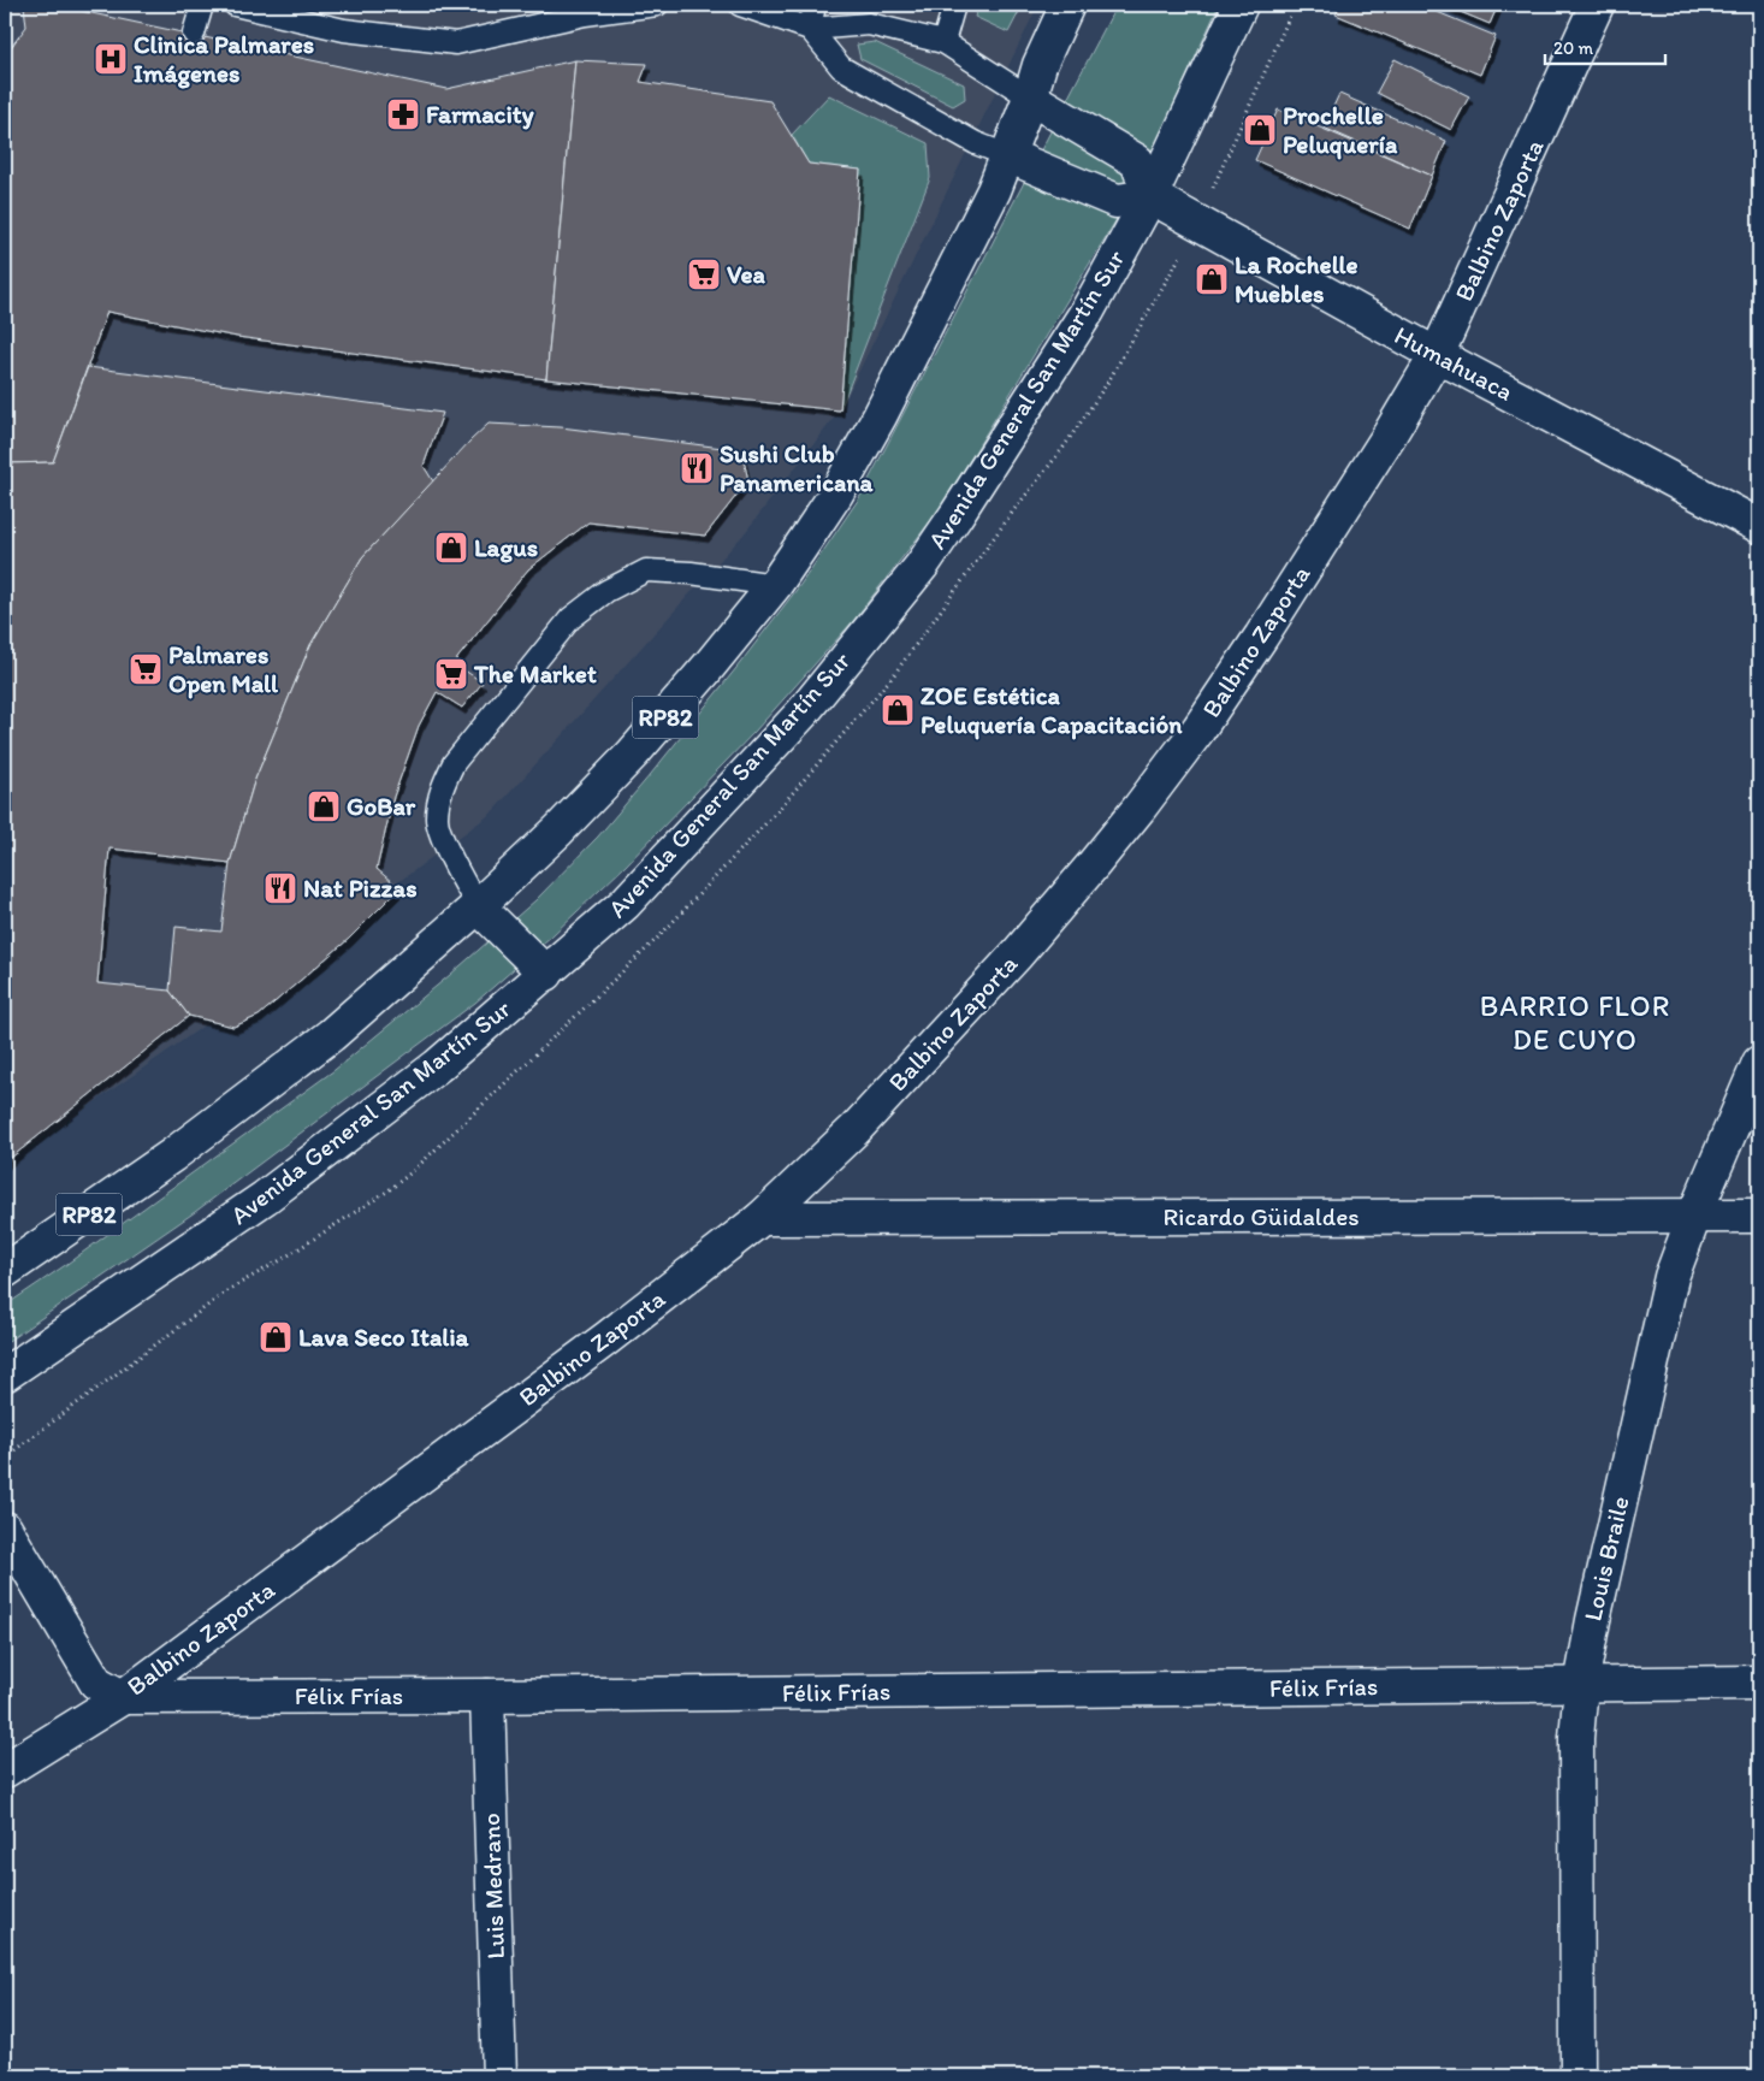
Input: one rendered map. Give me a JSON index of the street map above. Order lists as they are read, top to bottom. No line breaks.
{"streets":{"street":["Balbino Zaporta","Humahuaca","Avenida General San Martín Sur","RP82","Ricardo Güidaldes","Louis Braile","Félix Frías","Luis Medrano"]},"crossings":[["Balbino Zaporta","Humahuaca"],["Balbino Zaporta","Ricardo Güidaldes"],["Balbino Zaporta","Félix Frías"],["Humahuaca","Avenida General San Martín Sur"],["Ricardo Güidaldes","Louis Braile"],["Louis Braile","Félix Frías"],["Félix Frías","Luis Medrano"]],"districts":["BARRIO FLOR DE CUYO"],"places":{"hospital":["Clinica Palmares Imágenes"],"pharmacy":["Farmacity"],"shop":["Prochelle Peluquería","La Rochelle Muebles","Lagus","ZOE Estética Peluquería Capacitación","GoBar","Lava Seco Italia"],"supermarket":["Vea","Palmares Open Mall","The Market"],"restaurant":["Sushi Club Panamericana","Nat Pizzas"]},"scale_bar":"20 m"}
